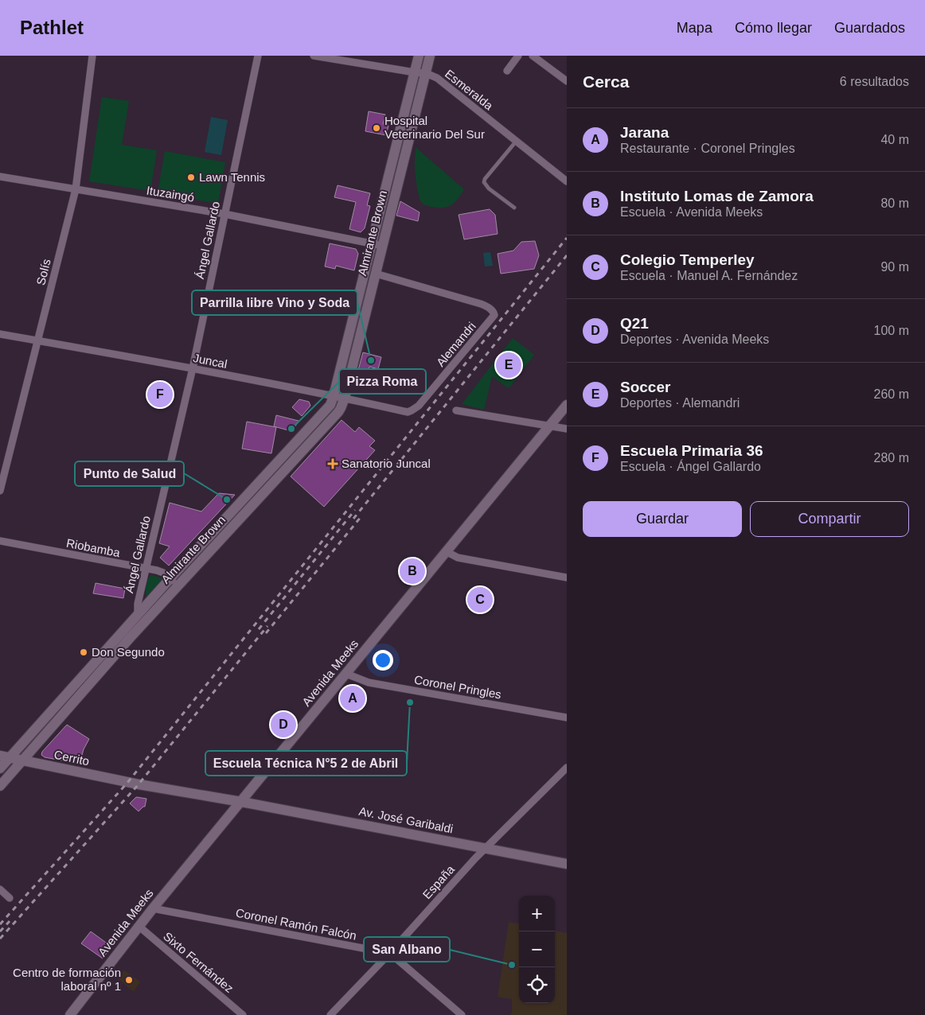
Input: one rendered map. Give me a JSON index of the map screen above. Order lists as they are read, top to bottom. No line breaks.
{"streets":{"main road":["Almirante Brown","Avenida Meeks","Cerrito","Av. José Garibaldi"],"street":["Esmeralda","Ituzaingó","Ángel Gallardo","Solís","Alemandri","Juncal","Riobamba","Coronel Pringles","España","Coronel Ramón Falcón","Sixto Fernández"]},"crossings":[["Esmeralda","Almirante Brown"],["Ituzaingó","Almirante Brown"],["Ituzaingó","Ángel Gallardo"],["Ituzaingó","Solís"],["Almirante Brown","Ángel Gallardo"],["Almirante Brown","Alemandri"],["Almirante Brown","Juncal"],["Almirante Brown","Riobamba"],["Almirante Brown","Cerrito"],["Ángel Gallardo","Juncal"],["Ángel Gallardo","Riobamba"],["Solís","Juncal"],["Alemandri","Juncal"],["Avenida Meeks","Coronel Pringles"],["Avenida Meeks","Cerrito"],["Avenida Meeks","Av. José Garibaldi"],["Avenida Meeks","Coronel Ramón Falcón"],["Avenida Meeks","Sixto Fernández"],["Cerrito","Av. José Garibaldi"],["Av. José Garibaldi","España"],["España","Coronel Ramón Falcón"]],"places":{"other":["Hospital Veterinario Del Sur","Lawn Tennis","Parrilla libre Vino y Soda","Pizza Roma","Punto de Salud","Don Segundo","Escuela Técnica N°5 2 de Abril","San Albano","Centro de formación laboral nº 1"],"health":["Sanatorio Juncal"]},"page":{"header":"Pathlet","nav":["Mapa","Cómo llegar","Guardados"],"heading":["Cerca","6 resultados"],"list":[{"mark":"A","name":"Jarana","note":"Restaurante · Coronel Pringles","value":"40 m"},{"mark":"B","name":"Instituto Lomas de Zamora","note":"Escuela · Avenida Meeks","value":"80 m"},{"mark":"C","name":"Colegio Temperley","note":"Escuela · Manuel A. Fernández","value":"90 m"},{"mark":"D","name":"Q21","note":"Deportes · Avenida Meeks","value":"100 m"},{"mark":"E","name":"Soccer","note":"Deportes · Alemandri","value":"260 m"},{"mark":"F","name":"Escuela Primaria 36","note":"Escuela · Ángel Gallardo","value":"280 m"}],"pins":["E","F","B","C","A","D"],"buttons":["Guardar","Compartir"],"map_buttons":["+","−"]}}
